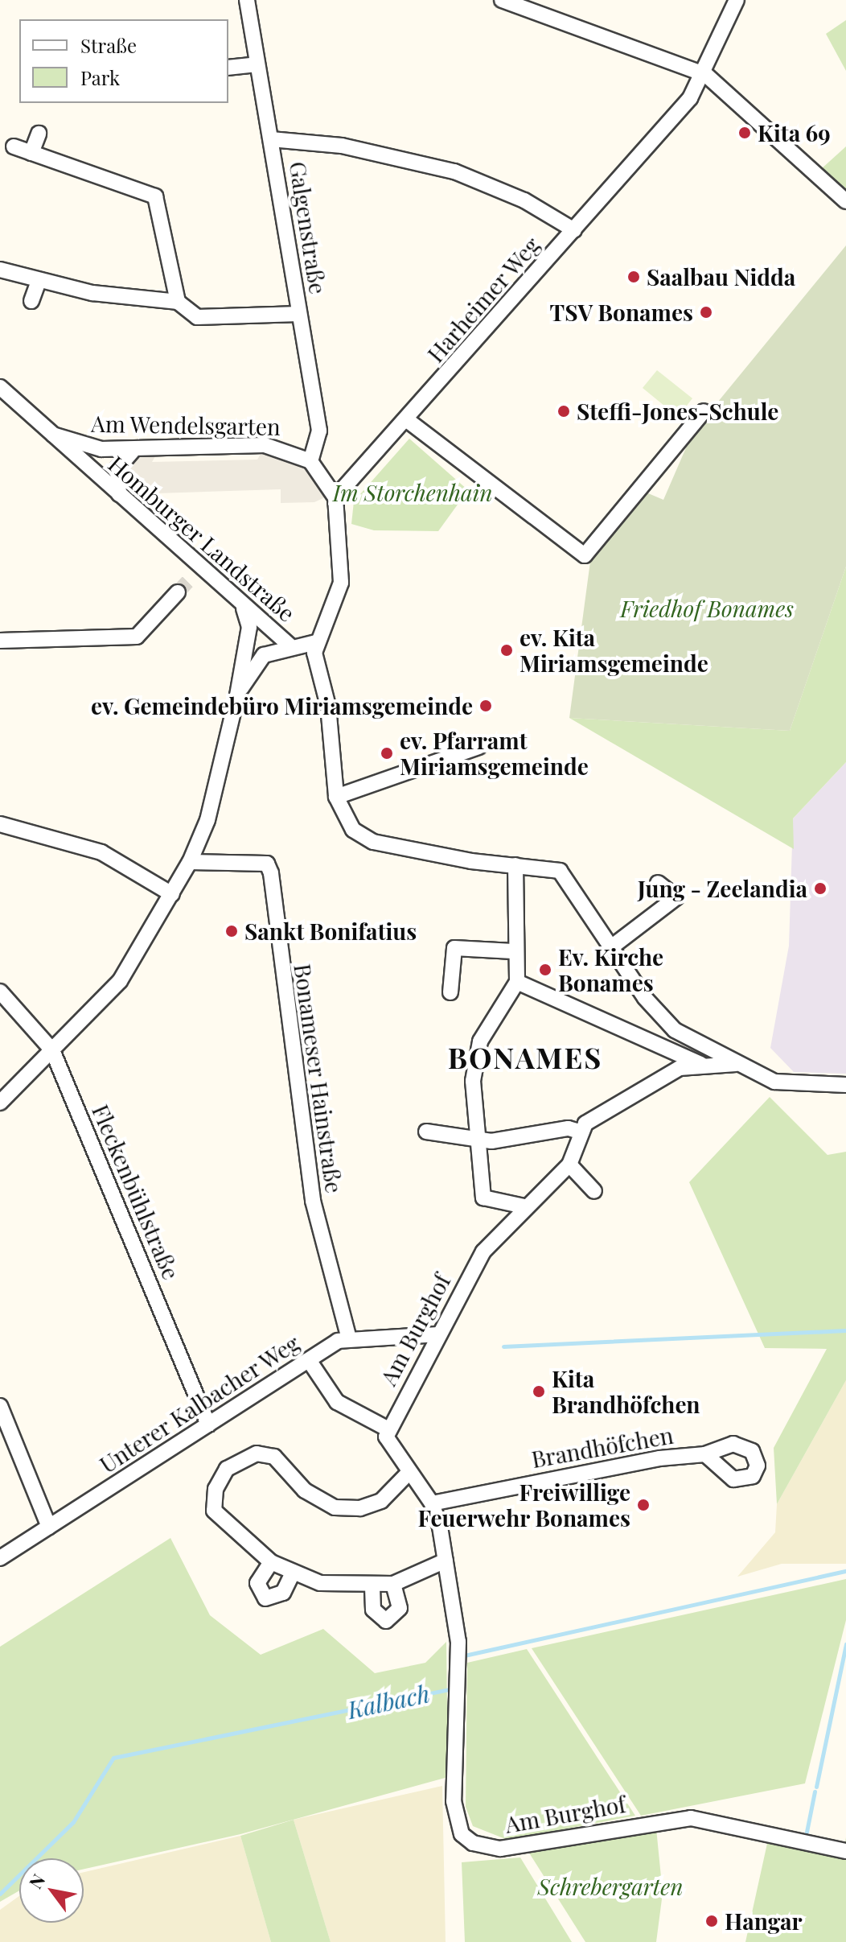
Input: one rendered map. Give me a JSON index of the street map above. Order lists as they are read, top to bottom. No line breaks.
{"streets":{"street":["Galgenstraße","Harheimer Weg","Am Wendelsgarten","Homburger Landstraße","Bonameser Hainstraße","Fleckenbühlstraße","Am Burghof","Unterer Kalbacher Weg","Brandhöfchen"]},"crossings":[["Galgenstraße","Am Wendelsgarten"],["Am Wendelsgarten","Homburger Landstraße"],["Bonameser Hainstraße","Unterer Kalbacher Weg"],["Fleckenbühlstraße","Unterer Kalbacher Weg"],["Am Burghof","Brandhöfchen"]],"districts":["BONAMES"],"water":["Kalbach"],"parks":["Im Storchenhain","Friedhof Bonames","Schrebergarten"],"places":["Kita 69","Saalbau Nidda","TSV Bonames","Steffi-Jones-Schule","ev. Kita Miriamsgemeinde","ev. Gemeindebüro Miriamsgemeinde","ev. Pfarramt Miriamsgemeinde","Jung - Zeelandia","Sankt Bonifatius","Ev. Kirche Bonames","Kita Brandhöfchen","Freiwillige Feuerwehr Bonames","Hangar"],"legend":["Straße","Park"],"north":"top left"}
